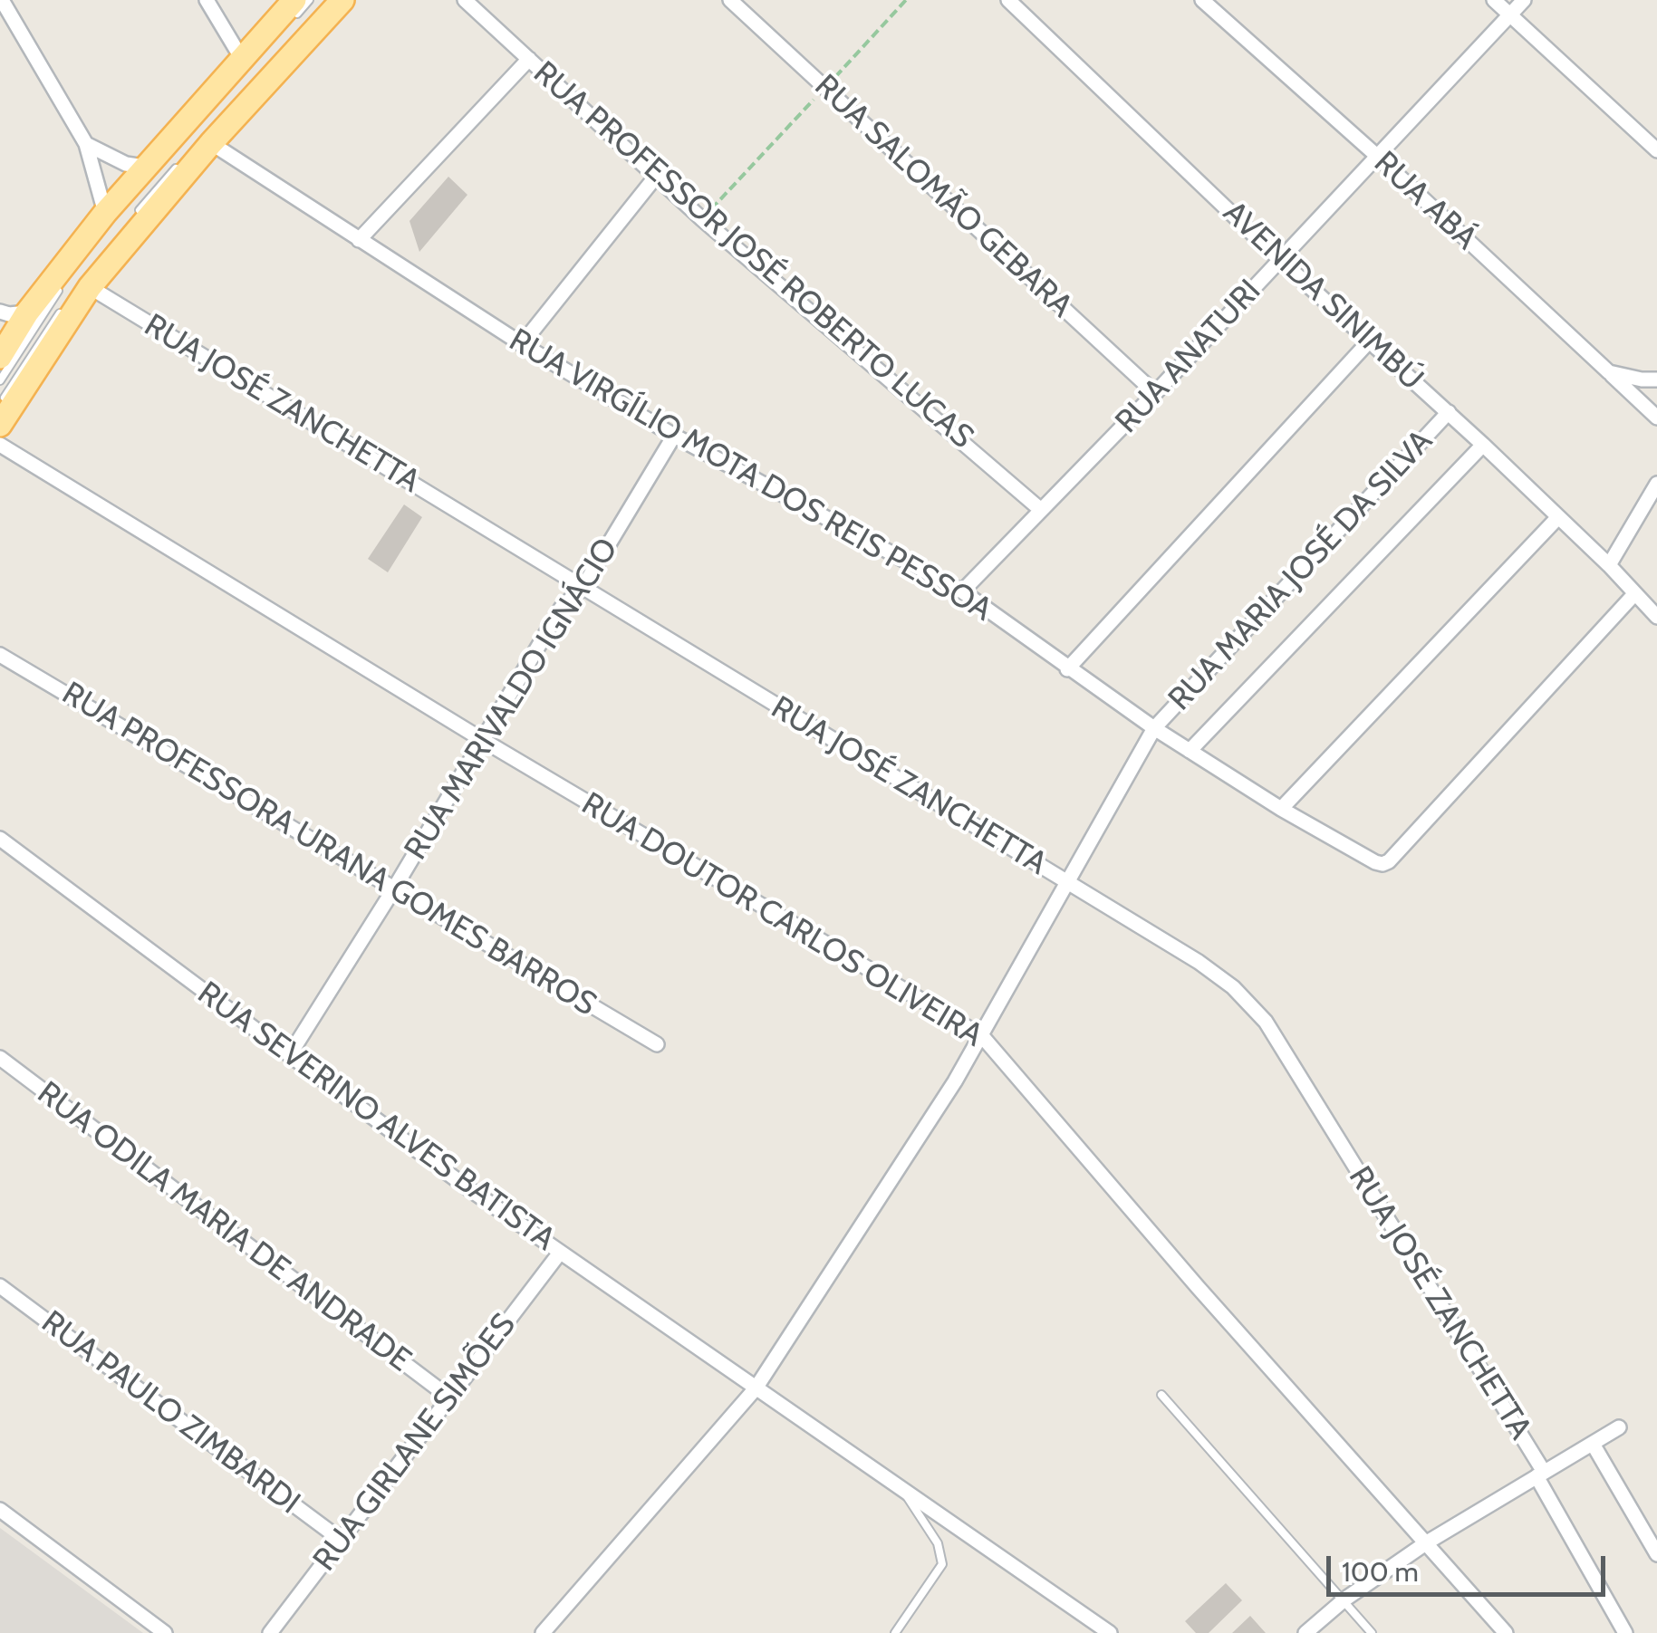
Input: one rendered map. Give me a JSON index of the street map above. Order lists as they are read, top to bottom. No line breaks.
{"streets":{"street":["RUA SALOMÃO GEBARA","RUA ABÁ","RUA PROFESSOR JOSÉ ROBERTO LUCAS","AVENIDA SINIMBÚ","RUA ANATURI","RUA JOSÉ ZANCHETTA","RUA VIRGÍLIO MOTA DOS REIS PESSOA","RUA MARIA JOSÉ DA SILVA","RUA MARIVALDO IGNÁCIO","RUA PROFESSORA URANA GOMES BARROS","RUA DOUTOR CARLOS OLIVEIRA","RUA SEVERINO ALVES BATISTA","RUA ODILA MARIA DE ANDRADE","RUA PAULO ZIMBARDI","RUA GIRLANE SIMÕES"]},"crossings":[["RUA SALOMÃO GEBARA","RUA ANATURI"],["RUA ABÁ","RUA ANATURI"],["RUA PROFESSOR JOSÉ ROBERTO LUCAS","RUA ANATURI"],["AVENIDA SINIMBÚ","RUA ANATURI"],["AVENIDA SINIMBÚ","RUA VIRGÍLIO MOTA DOS REIS PESSOA"],["AVENIDA SINIMBÚ","RUA MARIA JOSÉ DA SILVA"],["RUA ANATURI","RUA VIRGÍLIO MOTA DOS REIS PESSOA"],["RUA JOSÉ ZANCHETTA","RUA MARIA JOSÉ DA SILVA"],["RUA JOSÉ ZANCHETTA","RUA MARIVALDO IGNÁCIO"],["RUA VIRGÍLIO MOTA DOS REIS PESSOA","RUA MARIA JOSÉ DA SILVA"],["RUA VIRGÍLIO MOTA DOS REIS PESSOA","RUA MARIVALDO IGNÁCIO"],["RUA MARIA JOSÉ DA SILVA","RUA DOUTOR CARLOS OLIVEIRA"],["RUA MARIA JOSÉ DA SILVA","RUA SEVERINO ALVES BATISTA"],["RUA MARIVALDO IGNÁCIO","RUA PROFESSORA URANA GOMES BARROS"],["RUA MARIVALDO IGNÁCIO","RUA DOUTOR CARLOS OLIVEIRA"],["RUA MARIVALDO IGNÁCIO","RUA SEVERINO ALVES BATISTA"],["RUA SEVERINO ALVES BATISTA","RUA GIRLANE SIMÕES"],["RUA ODILA MARIA DE ANDRADE","RUA GIRLANE SIMÕES"],["RUA PAULO ZIMBARDI","RUA GIRLANE SIMÕES"]],"scale_bar":"100 m"}
